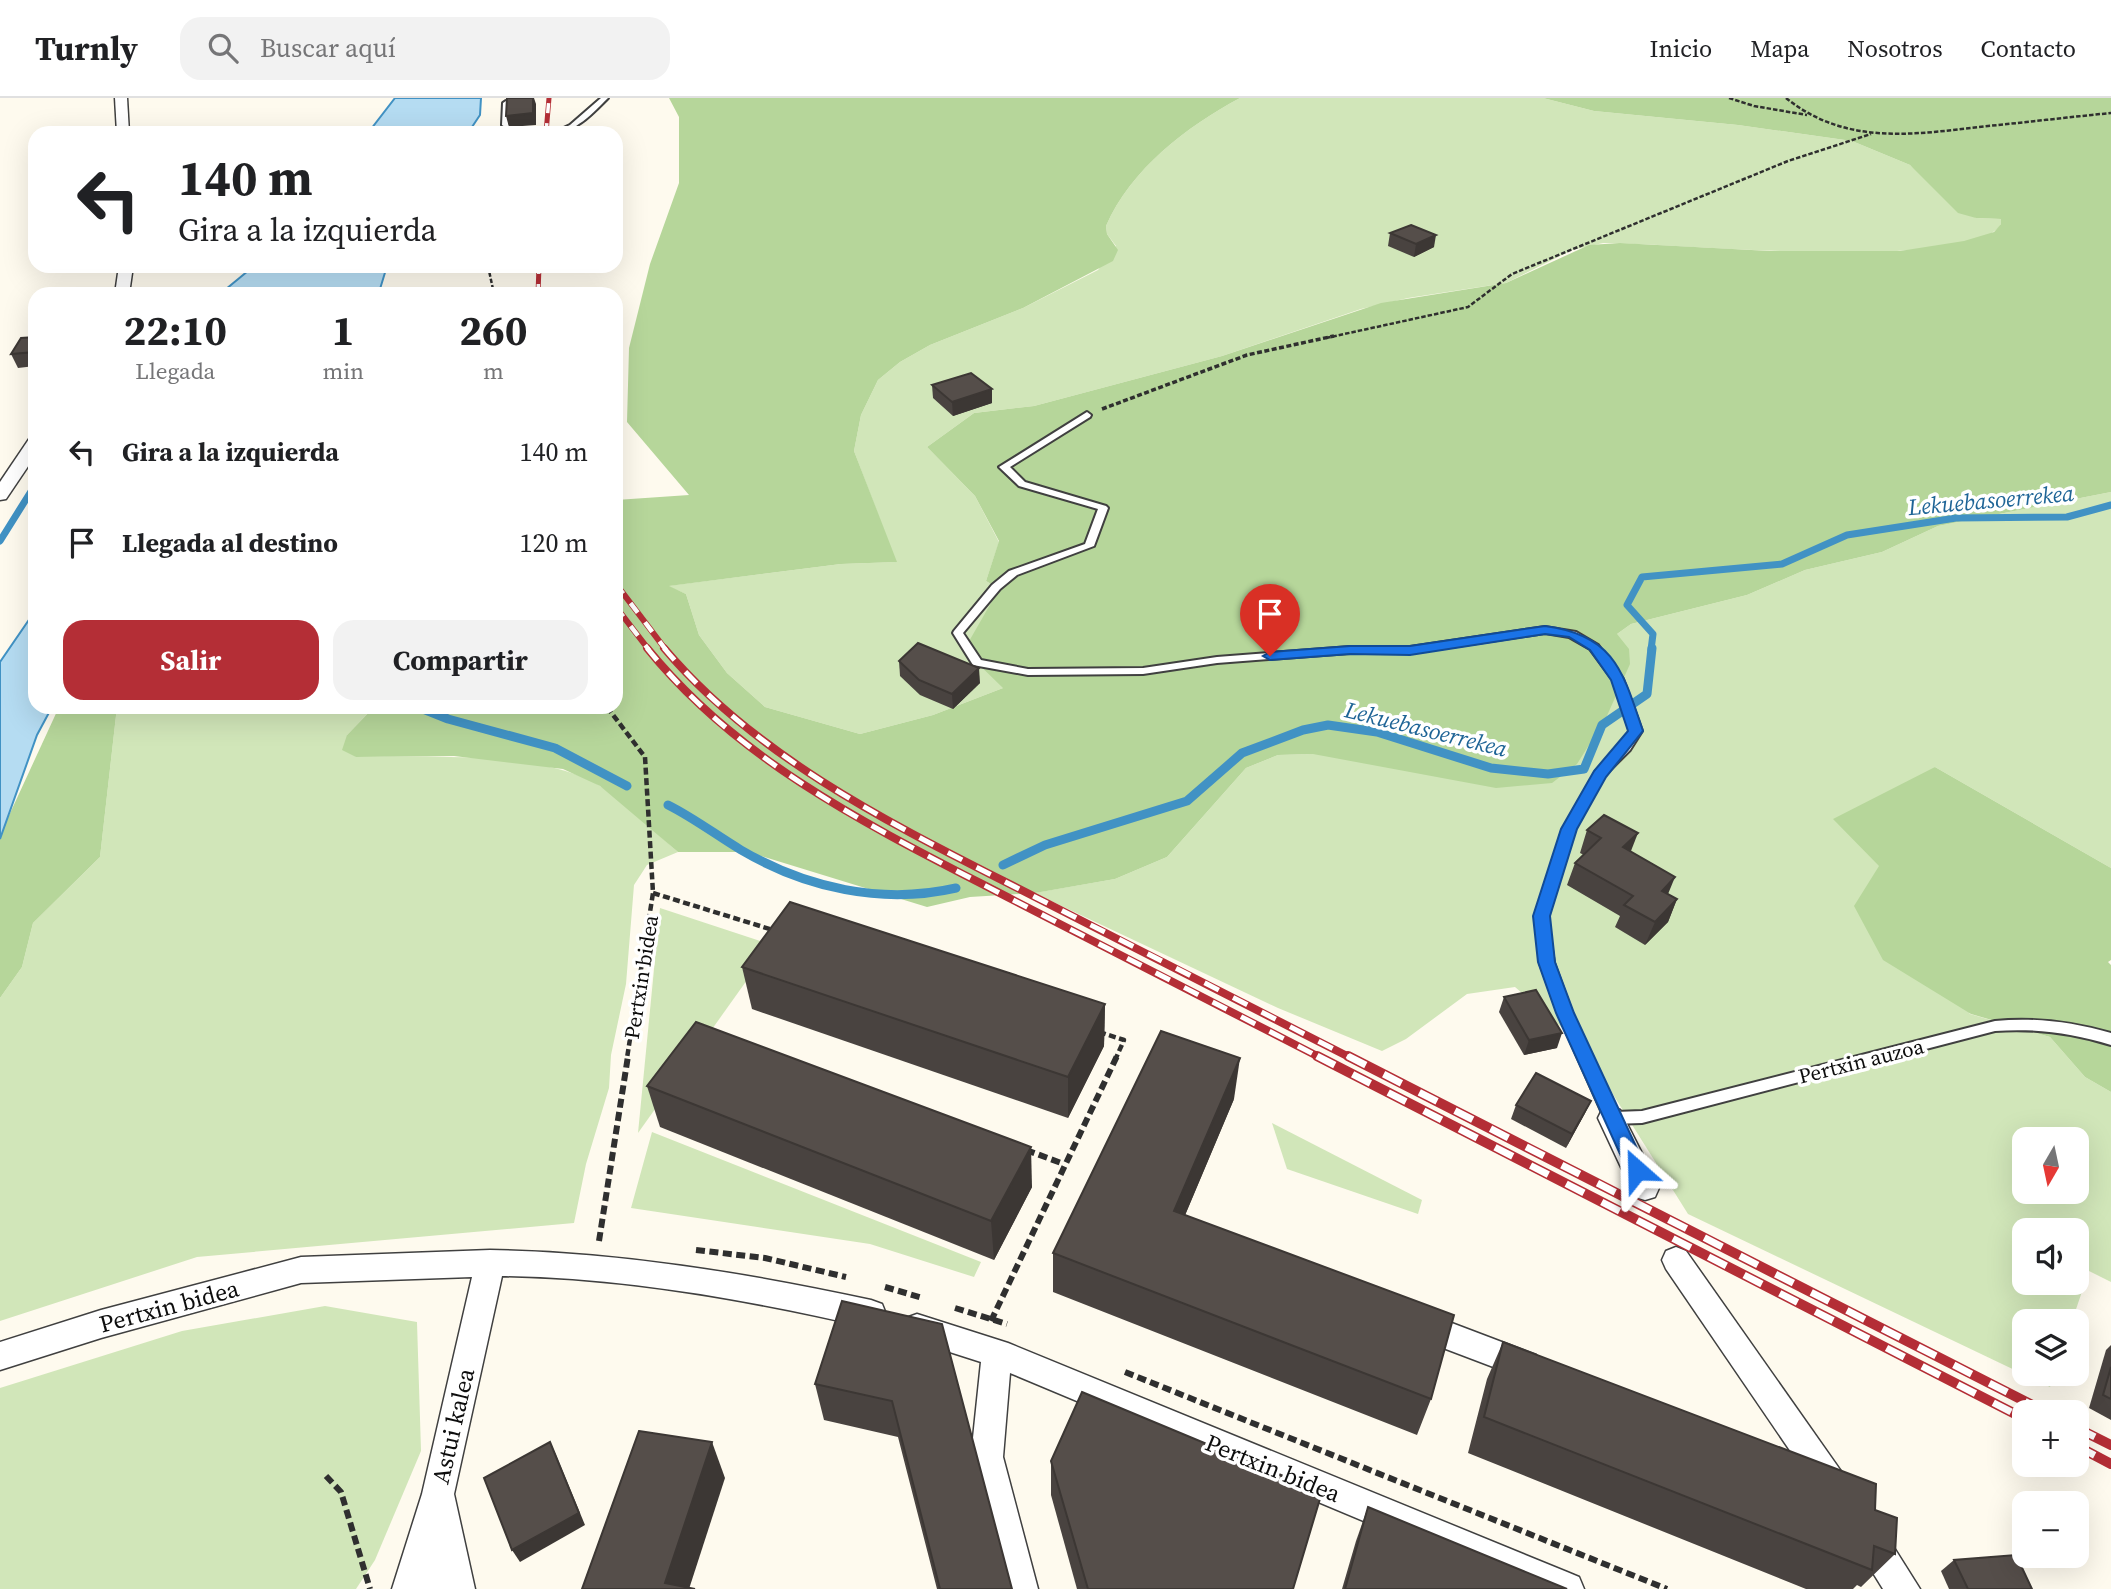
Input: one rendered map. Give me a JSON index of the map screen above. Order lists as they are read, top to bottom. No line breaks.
{"streets":{"street":["Pertxin bidea","Astui kalea"],"lane":["Pertxin auzoa"]},"crossings":[["Pertxin bidea","Astui kalea"]],"water":["Lekuebasoerrekea"],"north":"bottom","page":{"header":"Turnly","search":"Buscar aquí","nav":["Inicio","Mapa","Nosotros","Contacto"],"turn":["140 m","Gira a la izquierda"],"eta":["22:10","Llegada","1","min","260","m"],"list":[{"name":"Gira a la izquierda","value":"140 m"},{"name":"Llegada al destino","value":"120 m"}],"buttons":["Salir","Compartir"],"map_buttons":["+","−"]}}
